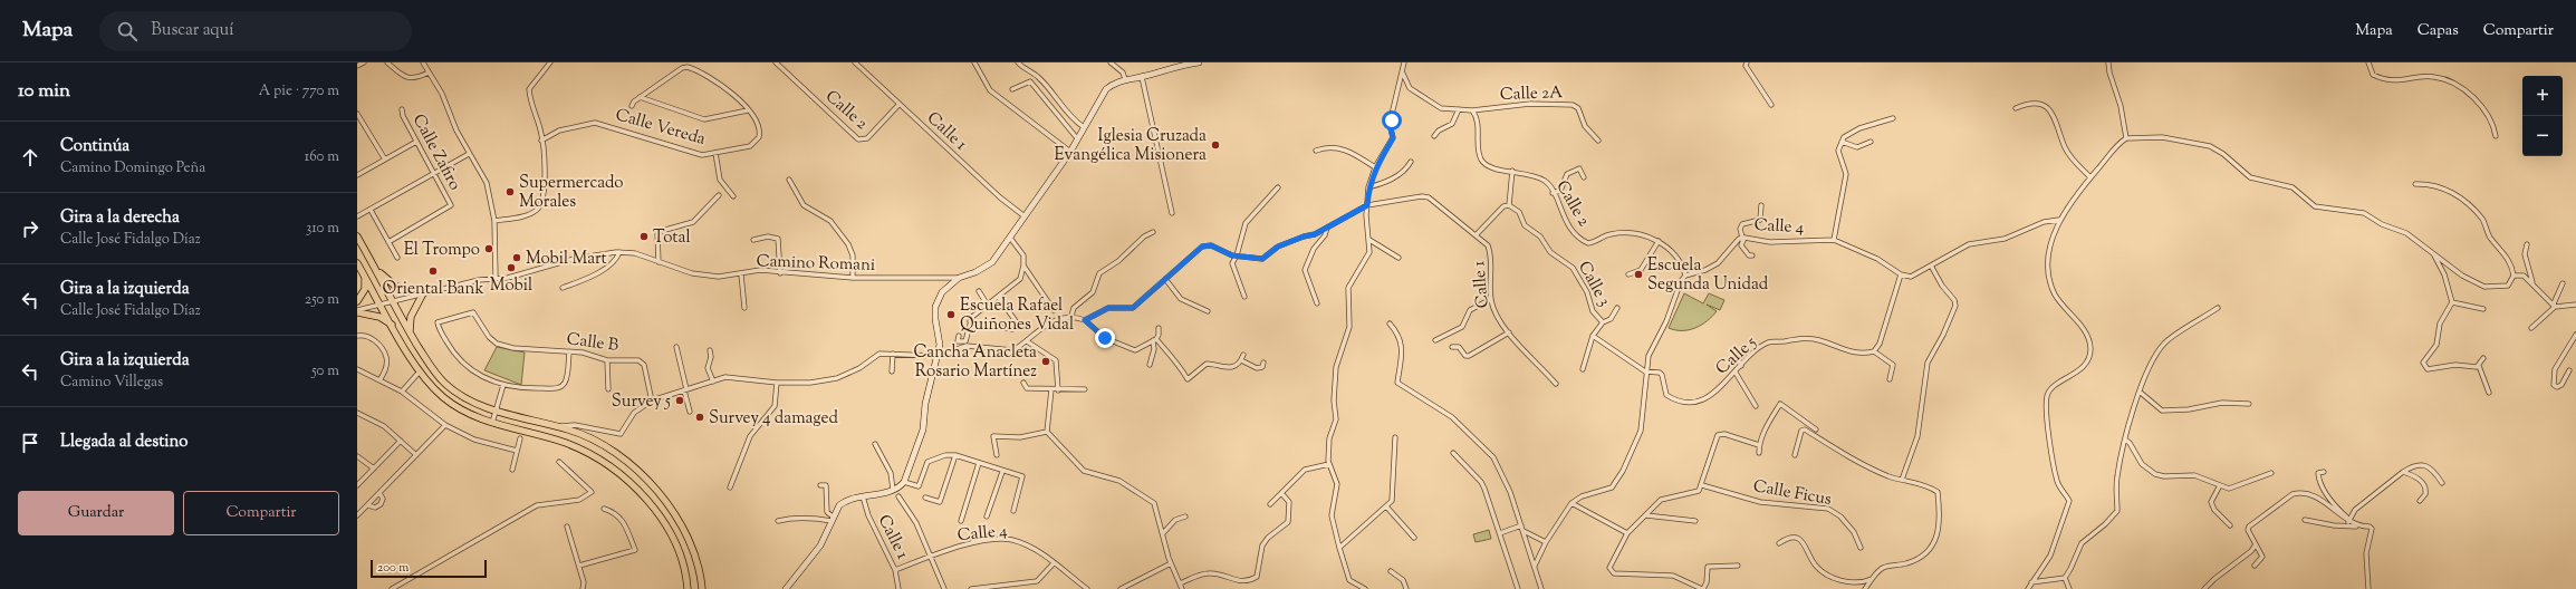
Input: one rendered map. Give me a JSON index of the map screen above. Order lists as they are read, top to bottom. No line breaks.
{"streets":{"street":["Calle 2A","Calle 2","Calle Vereda","Calle 1","Calle Zafiro","Calle 4","Camino Romani","Calle 3","Calle B","Calle 5","Calle Ficus"]},"crossings":[["Calle 2A","Calle 2"],["Calle 2","Calle 1"],["Calle 2","Calle 4"],["Calle 1","Calle 4"],["Calle 3","Calle 5"]],"places":["Iglesia Cruzada Evangélica Misionera","Supermercado Morales","Total","El Trompo","Mobil Mart","Mobil","Oriental Bank","Escuela Segunda Unidad","Escuela Rafael Quiñones Vidal","Cancha Anacleta Rosario Martínez","Survey 5","Survey 4 damaged"],"scale_bar":"200 m","page":{"header":"Mapa","search":"Buscar aquí","nav":["Mapa","Capas","Compartir"],"heading":["10 min","A pie · 770 m"],"map_buttons":["+","−"],"list":[["Continúa","Camino Domingo Peña","160 m"],["Gira a la derecha","Calle José Fidalgo Díaz","310 m"],["Gira a la izquierda","Calle José Fidalgo Díaz","250 m"],["Gira a la izquierda","Camino Villegas","50 m"],"Llegada al destino"],"buttons":["Guardar","Compartir"],"scale":"200 m"}}
